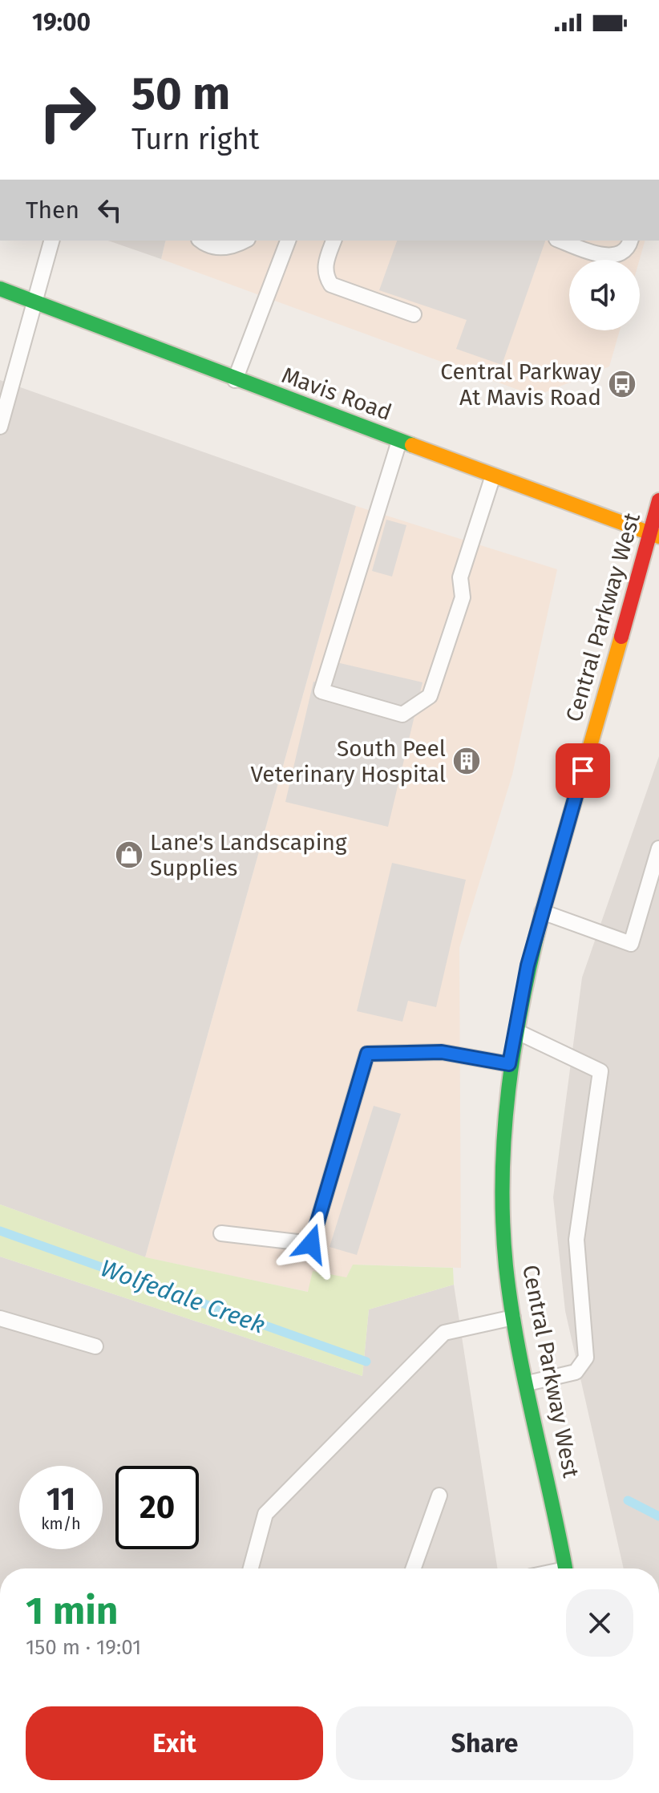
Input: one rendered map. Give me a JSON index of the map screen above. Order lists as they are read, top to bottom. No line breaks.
{"streets":{"street":["Mavis Road","Central Parkway West"]},"crossings":[["Mavis Road","Central Parkway West"]],"water":["Wolfedale Creek"],"places":{"bus stop":["Central Parkway At Mavis Road"],"building":["South Peel Veterinary Hospital"],"shop":["Lane's Landscaping Supplies"]},"page":{"status":"19:00","turn":["50 m","Turn right"],"then":"Then","speed":"11 km/h","limit":"20","heading":["1 min","150 m · 19:01"],"buttons":["Exit","Share"]}}
